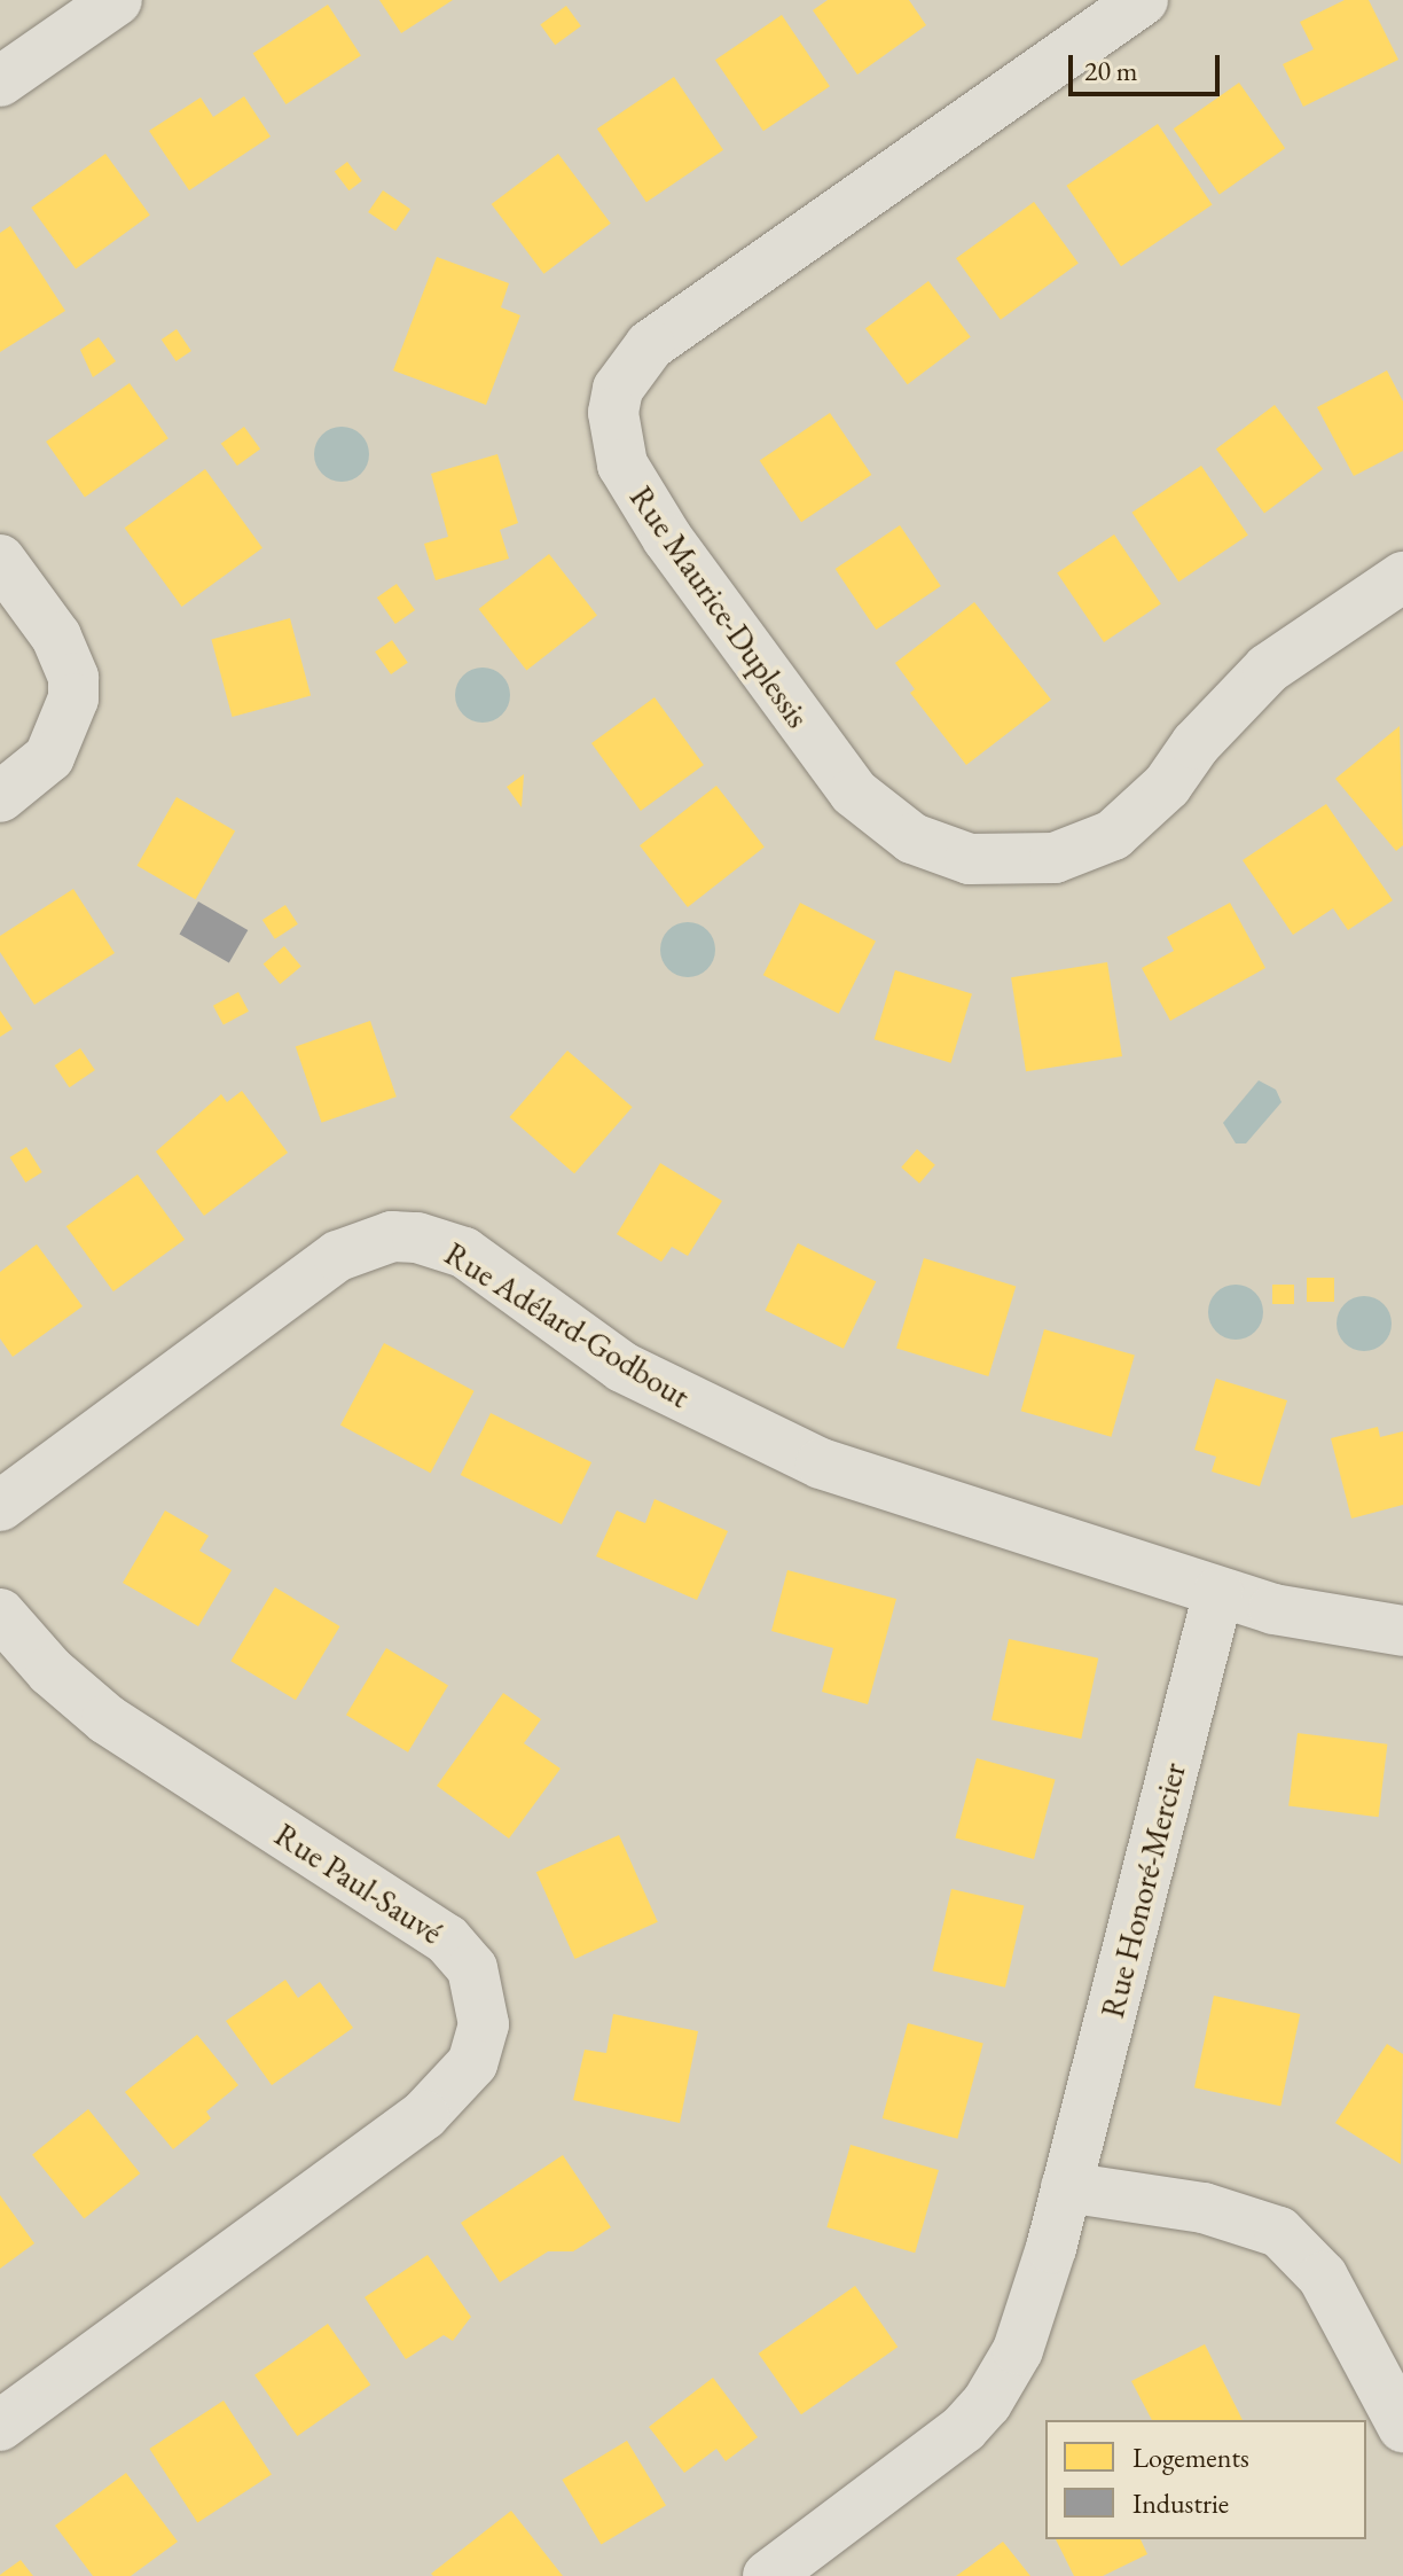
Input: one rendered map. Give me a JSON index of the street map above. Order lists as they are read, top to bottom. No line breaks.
{"streets":{"street":["Rue Maurice-Duplessis","Rue Adélard-Godbout","Rue Paul-Sauvé","Rue Honoré-Mercier"]},"crossings":[["Rue Adélard-Godbout","Rue Honoré-Mercier"]],"legend":["Logements","Industrie"],"scale_bar":"20 m"}
